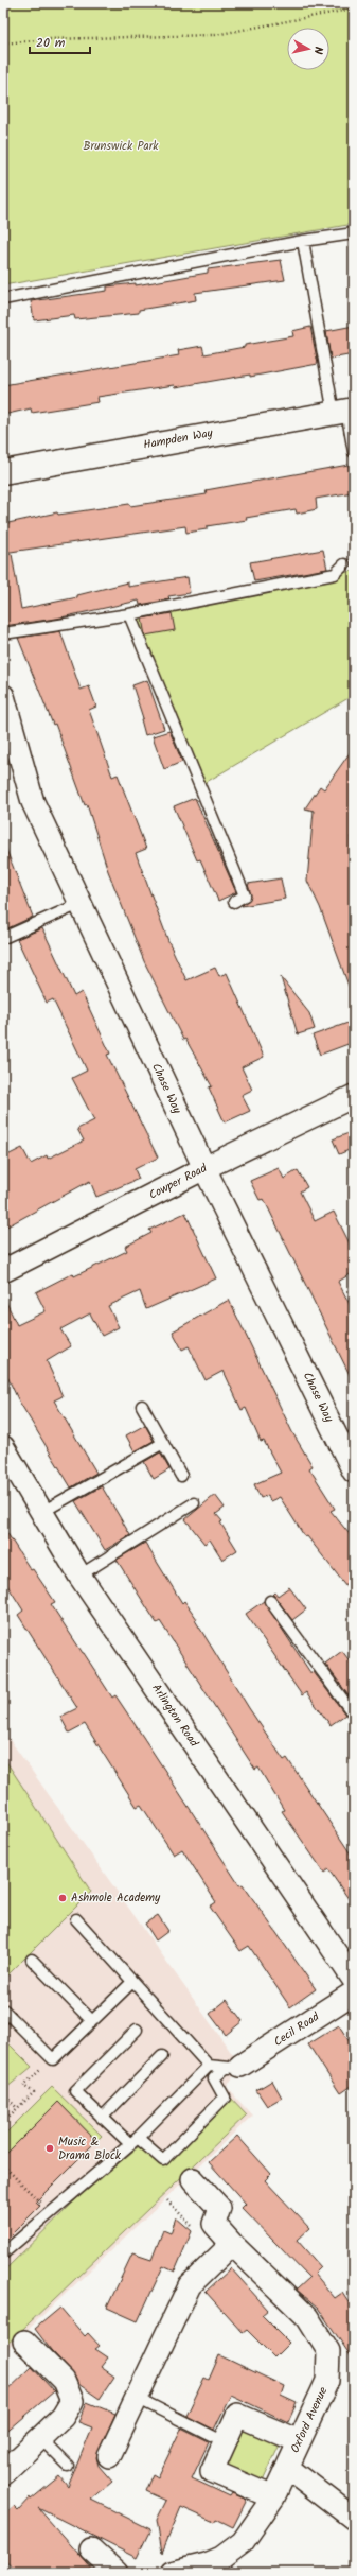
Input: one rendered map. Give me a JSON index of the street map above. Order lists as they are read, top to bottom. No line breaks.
{"streets":{"street":["Hampden Way","Chase Way","Cowper Road","Arlington Road","Cecil Road","Oxford Avenue"]},"crossings":[["Chase Way","Cowper Road"]],"parks":["Brunswick Park"],"places":["Ashmole Academy","Music & Drama Block"],"scale_bar":"20 m","north":"right"}
